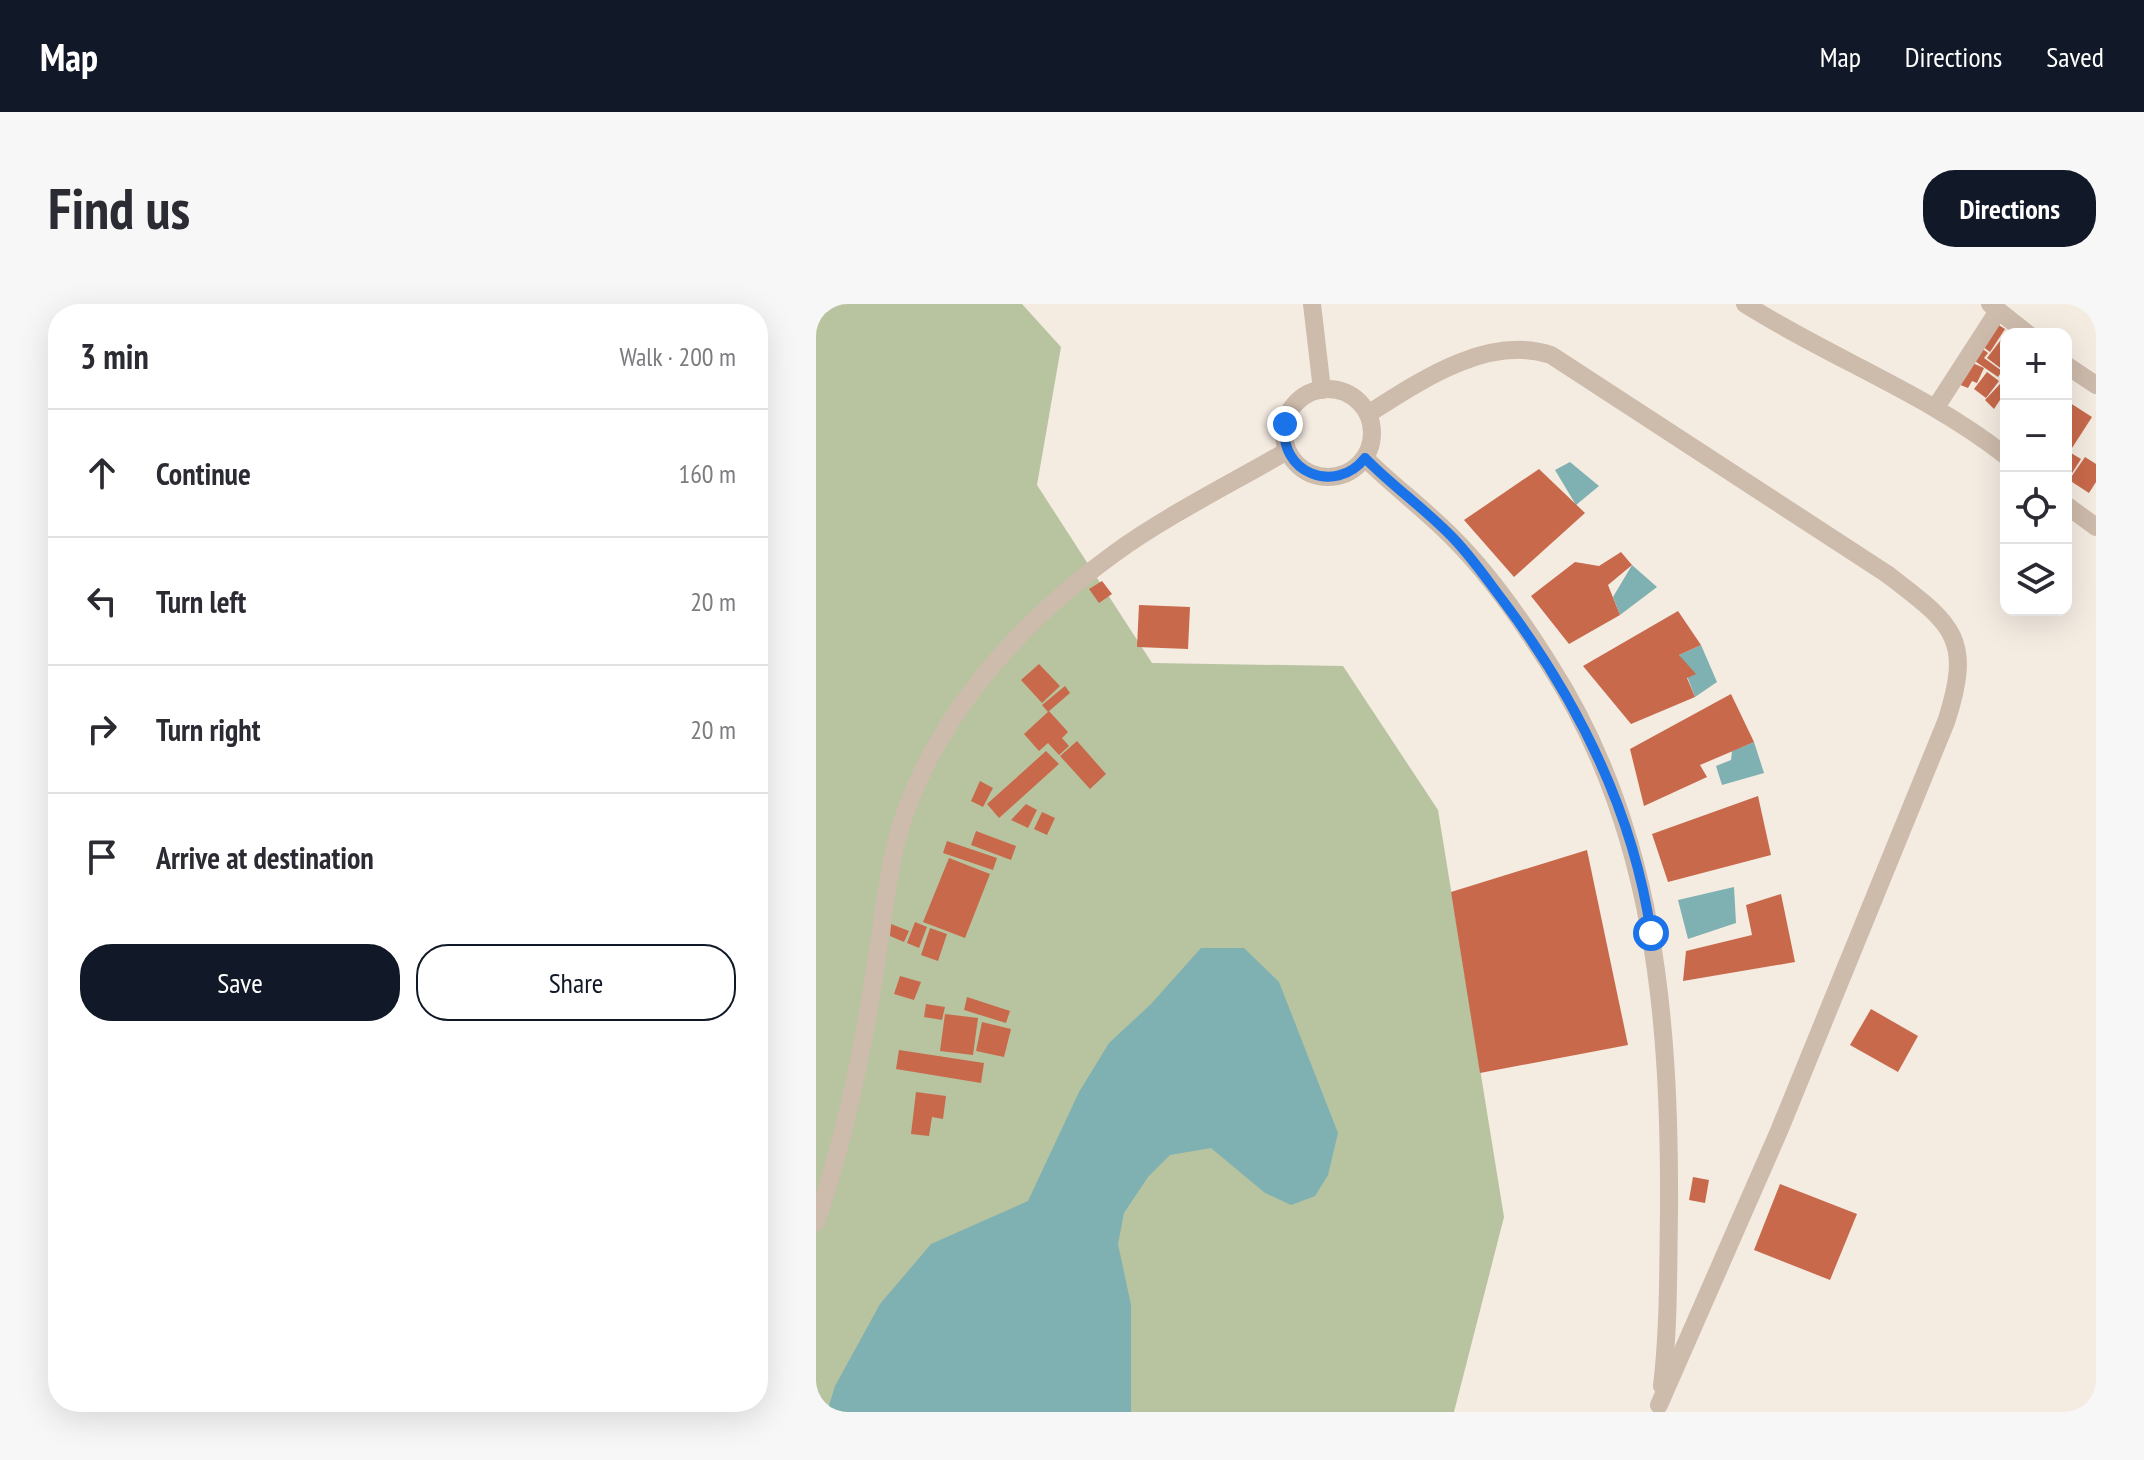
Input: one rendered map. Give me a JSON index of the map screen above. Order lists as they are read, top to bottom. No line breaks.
{"page":{"header":"Map","nav":["Map","Directions","Saved"],"buttons":["Directions",["Save","Share"]],"title":"Find us","heading":["3 min","Walk · 200 m"],"map_buttons":["+","−"],"list":[["Continue","160 m"],["Turn left","20 m"],["Turn right","20 m"],"Arrive at destination"]}}
